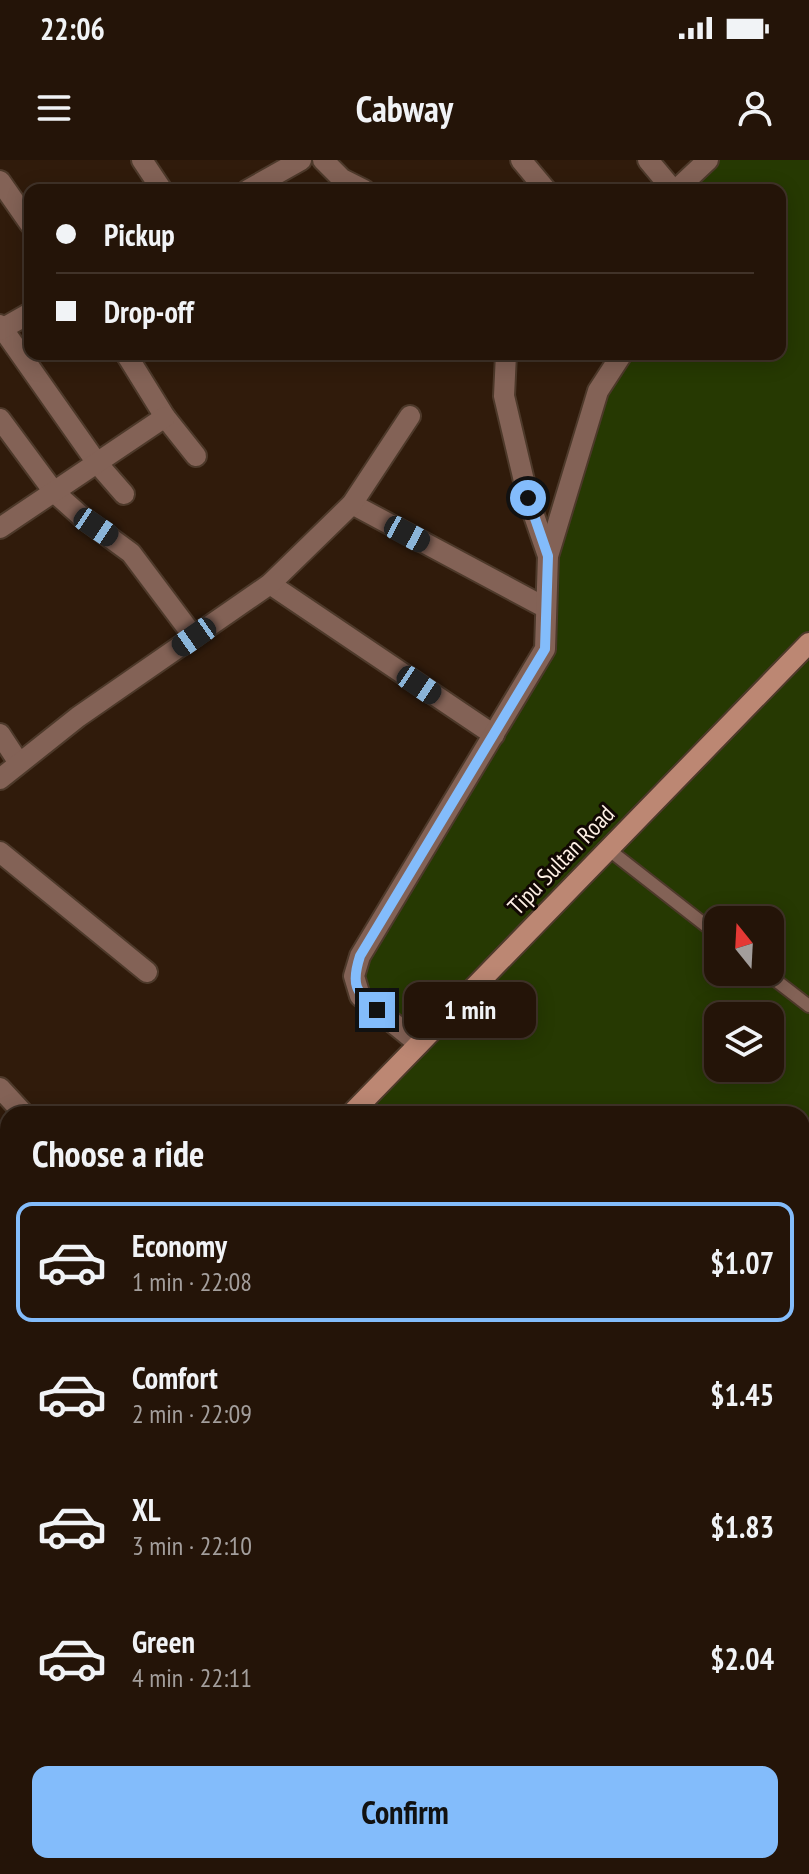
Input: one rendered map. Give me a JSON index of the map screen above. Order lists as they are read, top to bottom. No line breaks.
{"streets":{"main road":["Tipu Sultan Road"]},"north":"top","page":{"status":"22:06","header":"Cabway","banner":["Pickup","Drop-off"],"bubble":"1 min","heading":"Choose a ride","list":[{"name":"Economy","note":"1 min · 22:08","value":"$1.07"},{"name":"Comfort","note":"2 min · 22:09","value":"$1.45"},{"name":"XL","note":"3 min · 22:10","value":"$1.83"},{"name":"Green","note":"4 min · 22:11","value":"$2.04"}],"buttons":"Confirm"}}
